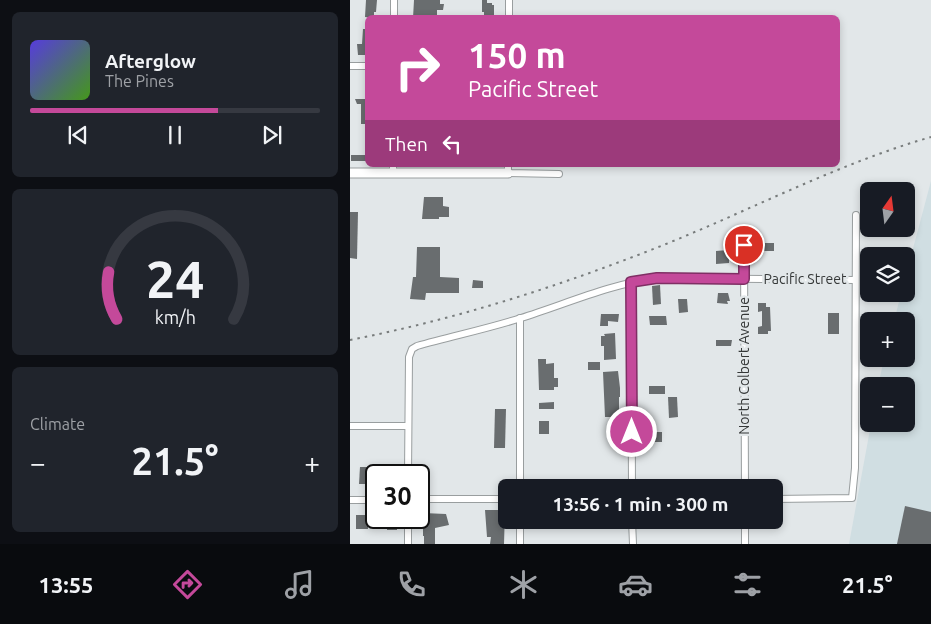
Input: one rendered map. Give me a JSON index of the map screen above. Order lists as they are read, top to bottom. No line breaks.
{"streets":{"street":["Pacific Street","North Colbert Avenue"]},"crossings":[["Pacific Street","North Colbert Avenue"]],"north":"top","page":{"turn":["150 m","Pacific Street"],"song":["Afterglow","The Pines"],"then":"Then","map_buttons":["+","−"],"tile":"Climate","heat":["−","21.5°","+"],"limit":"30","trip":"13:56 · 1 min · 300 m","tabs":["13:55","21.5°"],"gauge":["24","km/h"]}}
